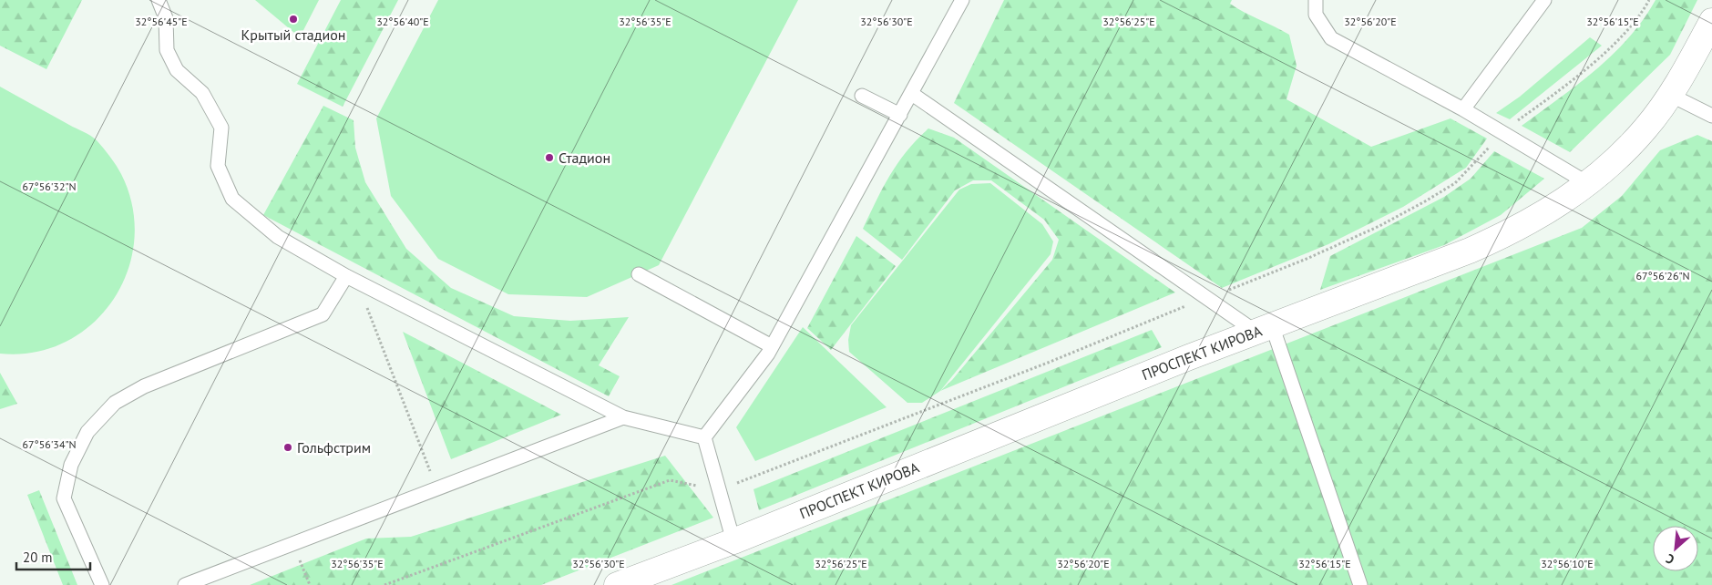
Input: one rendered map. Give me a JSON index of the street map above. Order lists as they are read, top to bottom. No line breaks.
{"streets":{"main road":["ПРОСПЕКТ КИРОВА"]},"places":["Крытый стадион","Стадион","Гольфстрим"],"scale_bar":"20 m","north":"bottom left","coordinates":["32°56'45\"E","32°56'40\"E","32°56'35\"E","32°56'30\"E","32°56'25\"E","32°56'20\"E","32°56'15\"E","67°56'32\"N","67°56'26\"N","67°56'34\"N","32°56'10\"E"]}
